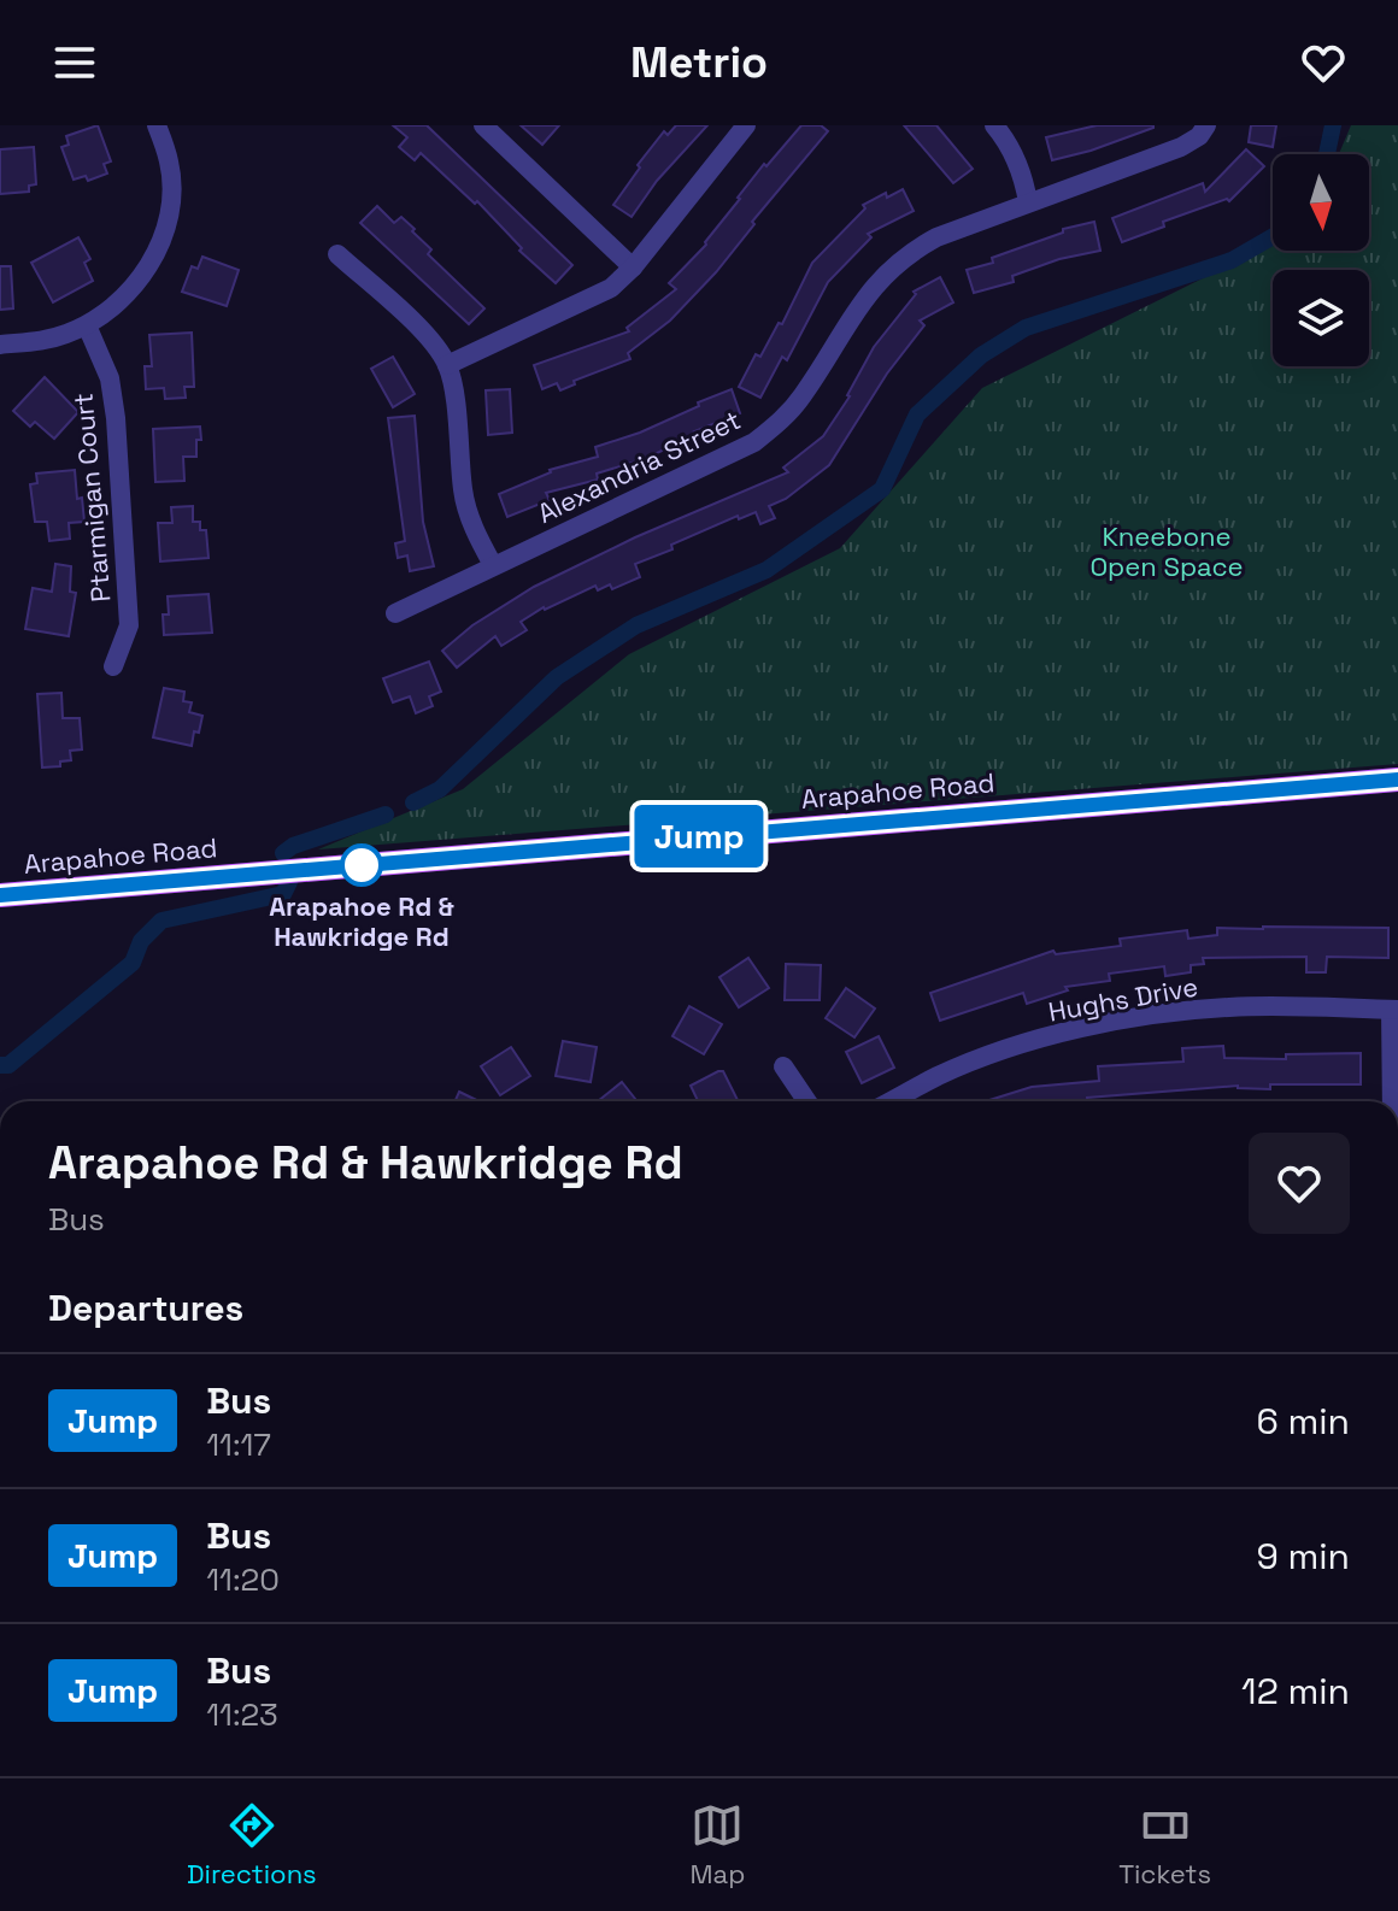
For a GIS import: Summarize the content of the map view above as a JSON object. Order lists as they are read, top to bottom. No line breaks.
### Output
{"streets":{"main road":["Arapahoe Road"],"street":["Alexandria Street","Ptarmigan Court","Hughs Drive"]},"parks":["Kneebone Open Space"],"places":["Arapahoe Rd & Hawkridge Rd"],"lines":["bus line Jump"],"north":"bottom","page":{"header":"Metrio","on_map":"Jump","heading":[["Arapahoe Rd & Hawkridge Rd","Bus"],"Departures"],"list":[{"mark":"Jump","name":"Bus","note":"11:17","value":"6 min"},{"mark":"Jump","name":"Bus","note":"11:20","value":"9 min"},{"mark":"Jump","name":"Bus","note":"11:23","value":"12 min"}],"tabs":["Directions","Map","Tickets"]}}
